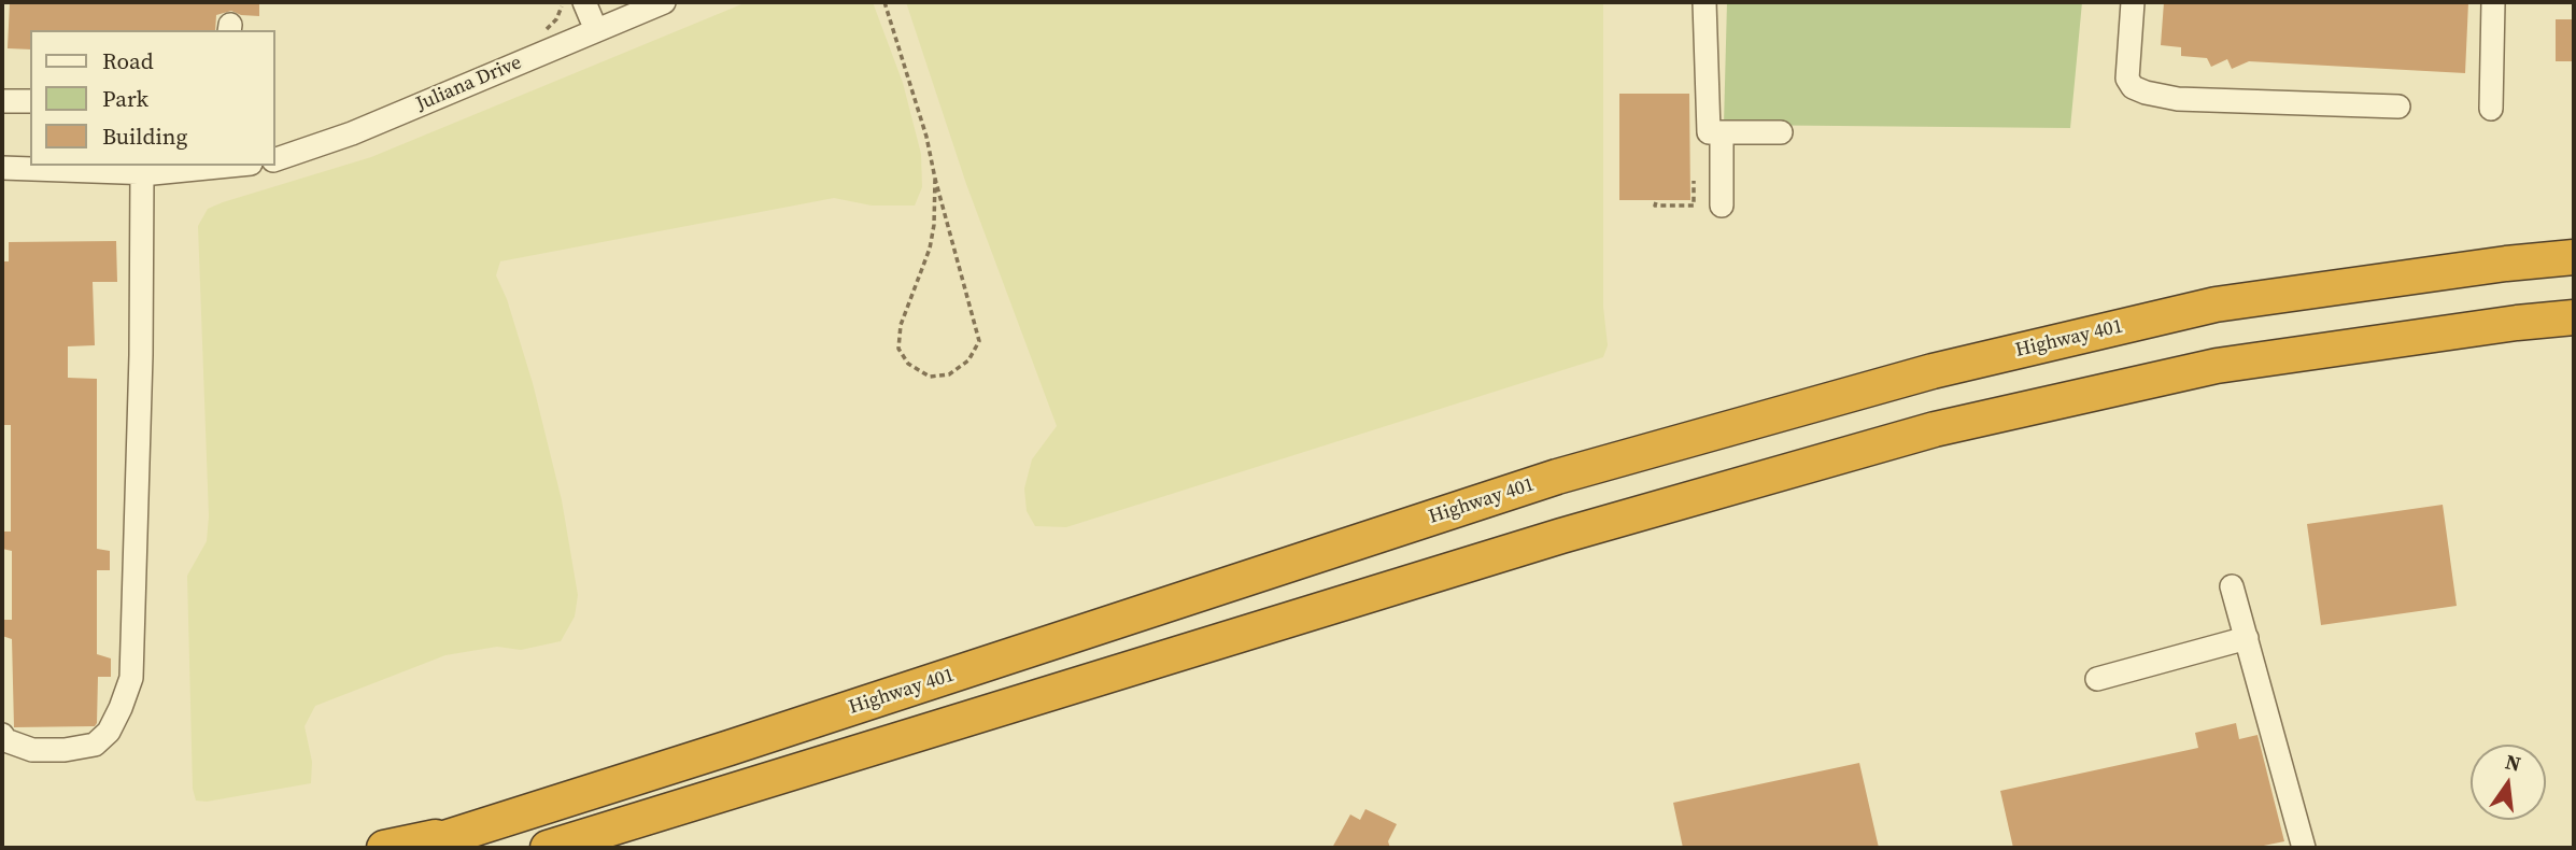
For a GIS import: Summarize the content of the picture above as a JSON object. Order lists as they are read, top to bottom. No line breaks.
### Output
{"streets":{"highway":["Highway 401"],"street":["Juliana Drive"]},"legend":["Road","Park","Building"],"north":"top"}
